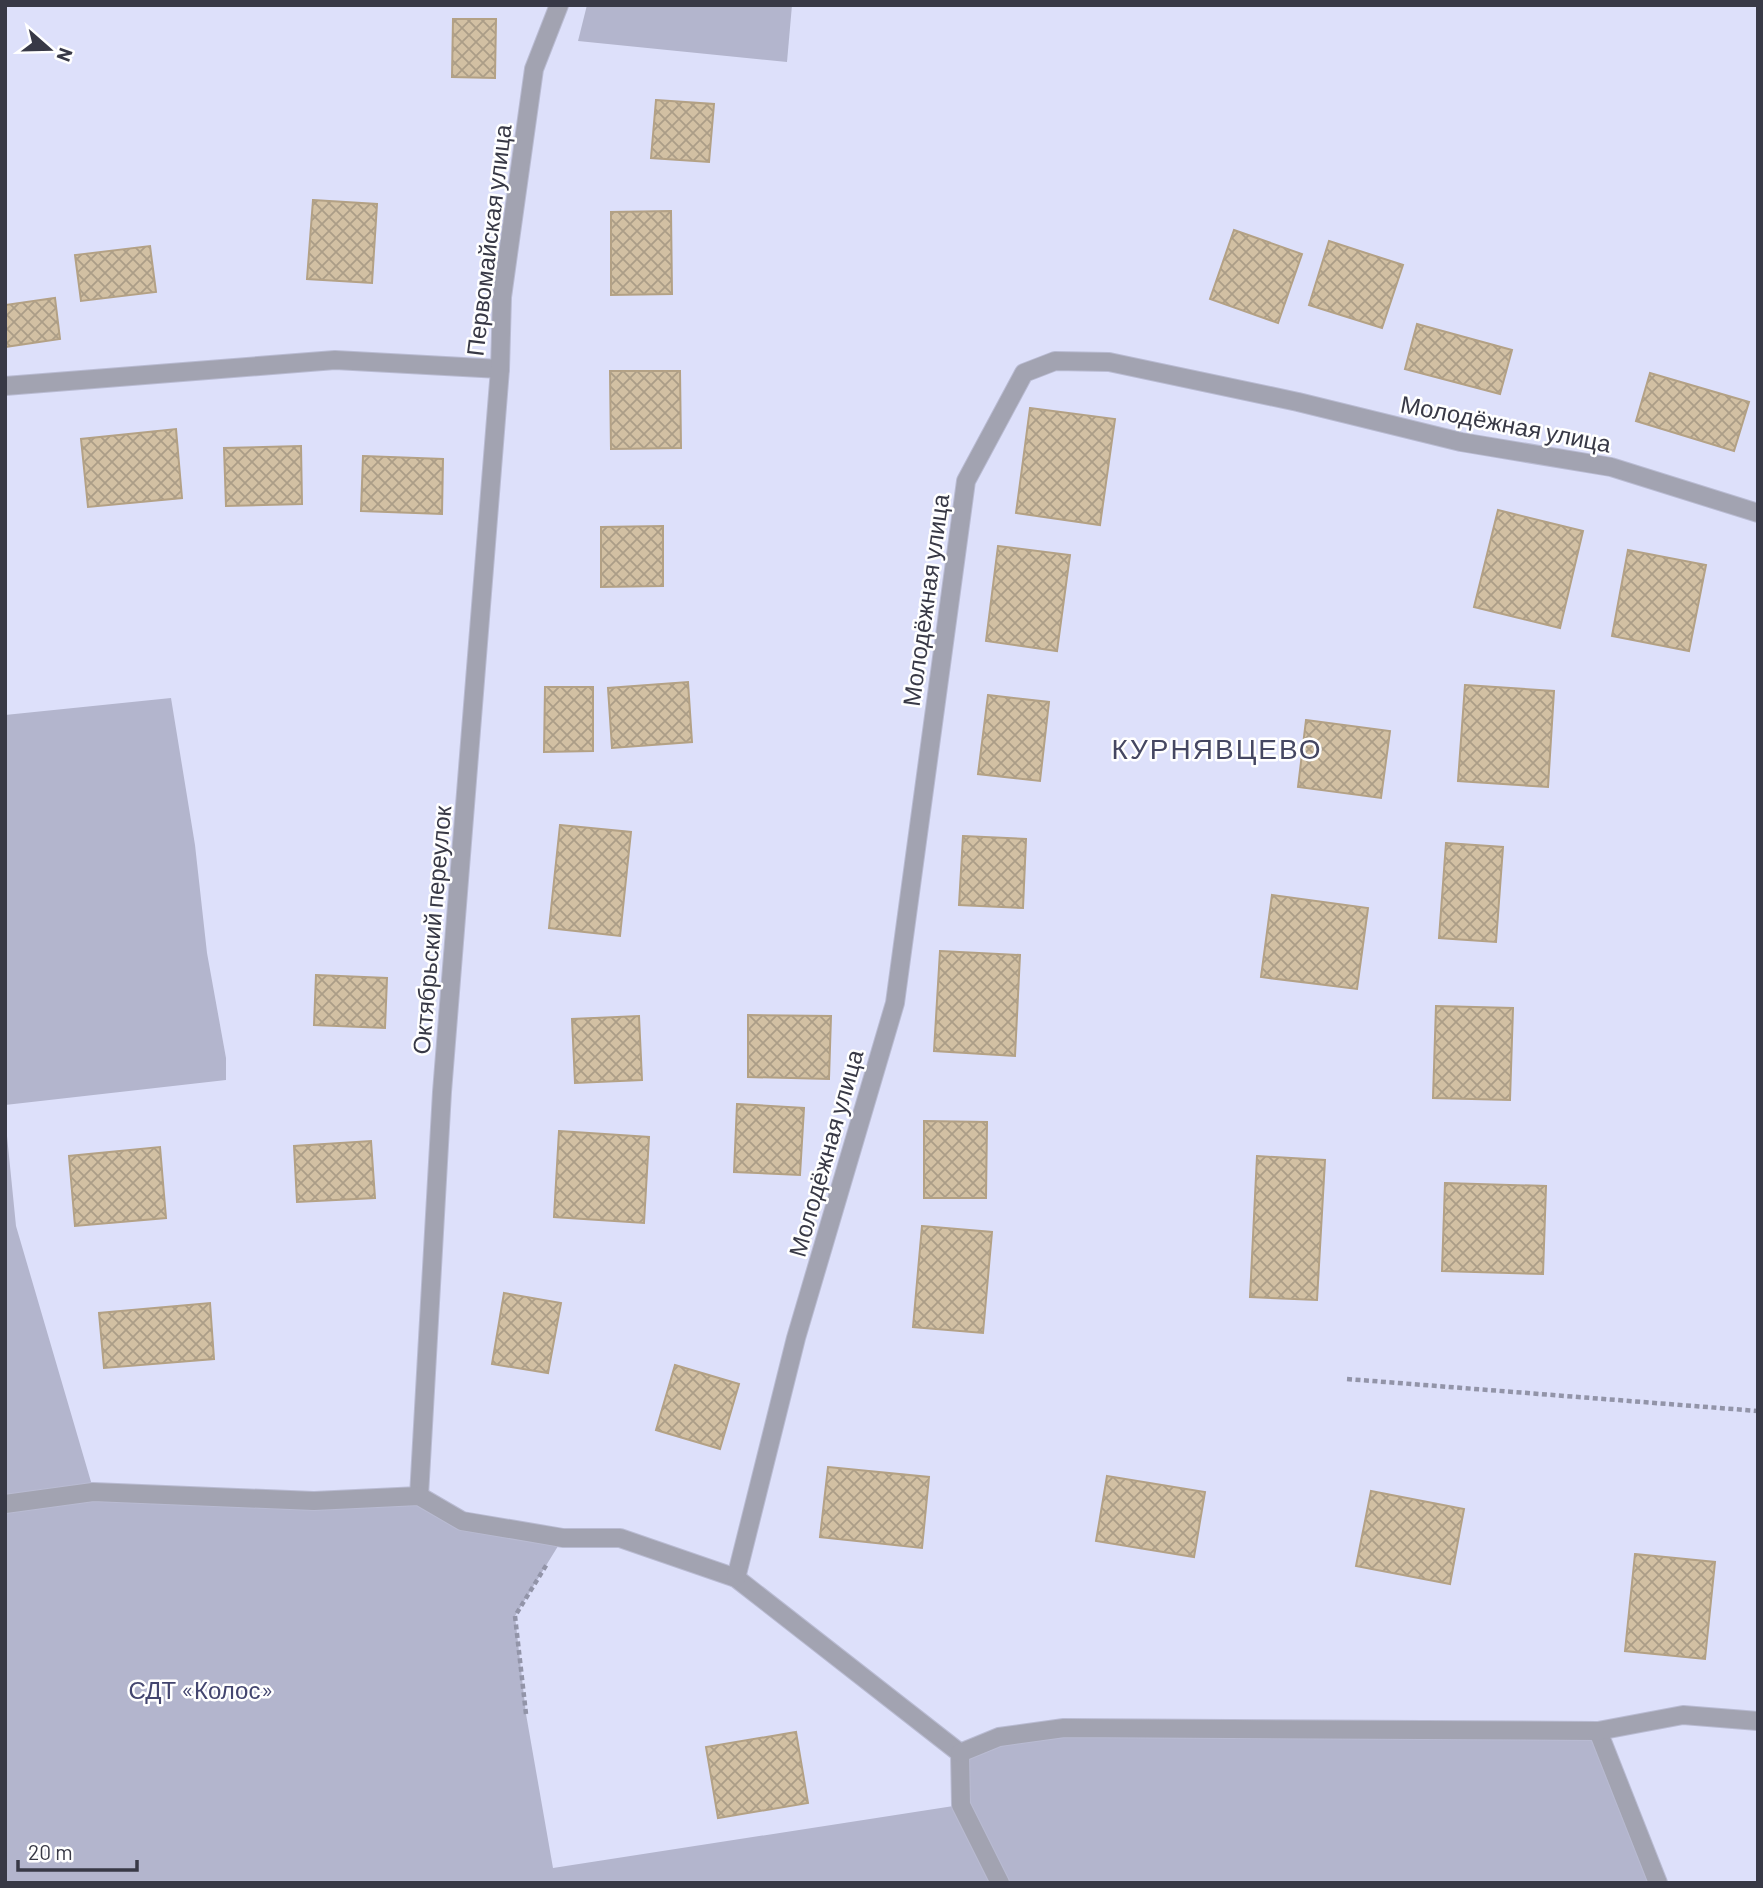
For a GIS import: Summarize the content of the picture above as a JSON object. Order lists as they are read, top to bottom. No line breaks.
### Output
{"streets":{"street":["Первомайская улица","Молодёжная улица","Октябрьский переулок"]},"crossings":[["Первомайская улица","Октябрьский переулок"]],"districts":["КУРНЯВЦЕВО"],"parks":["СДТ «Колос»"],"scale_bar":"20 m","north":"right"}
